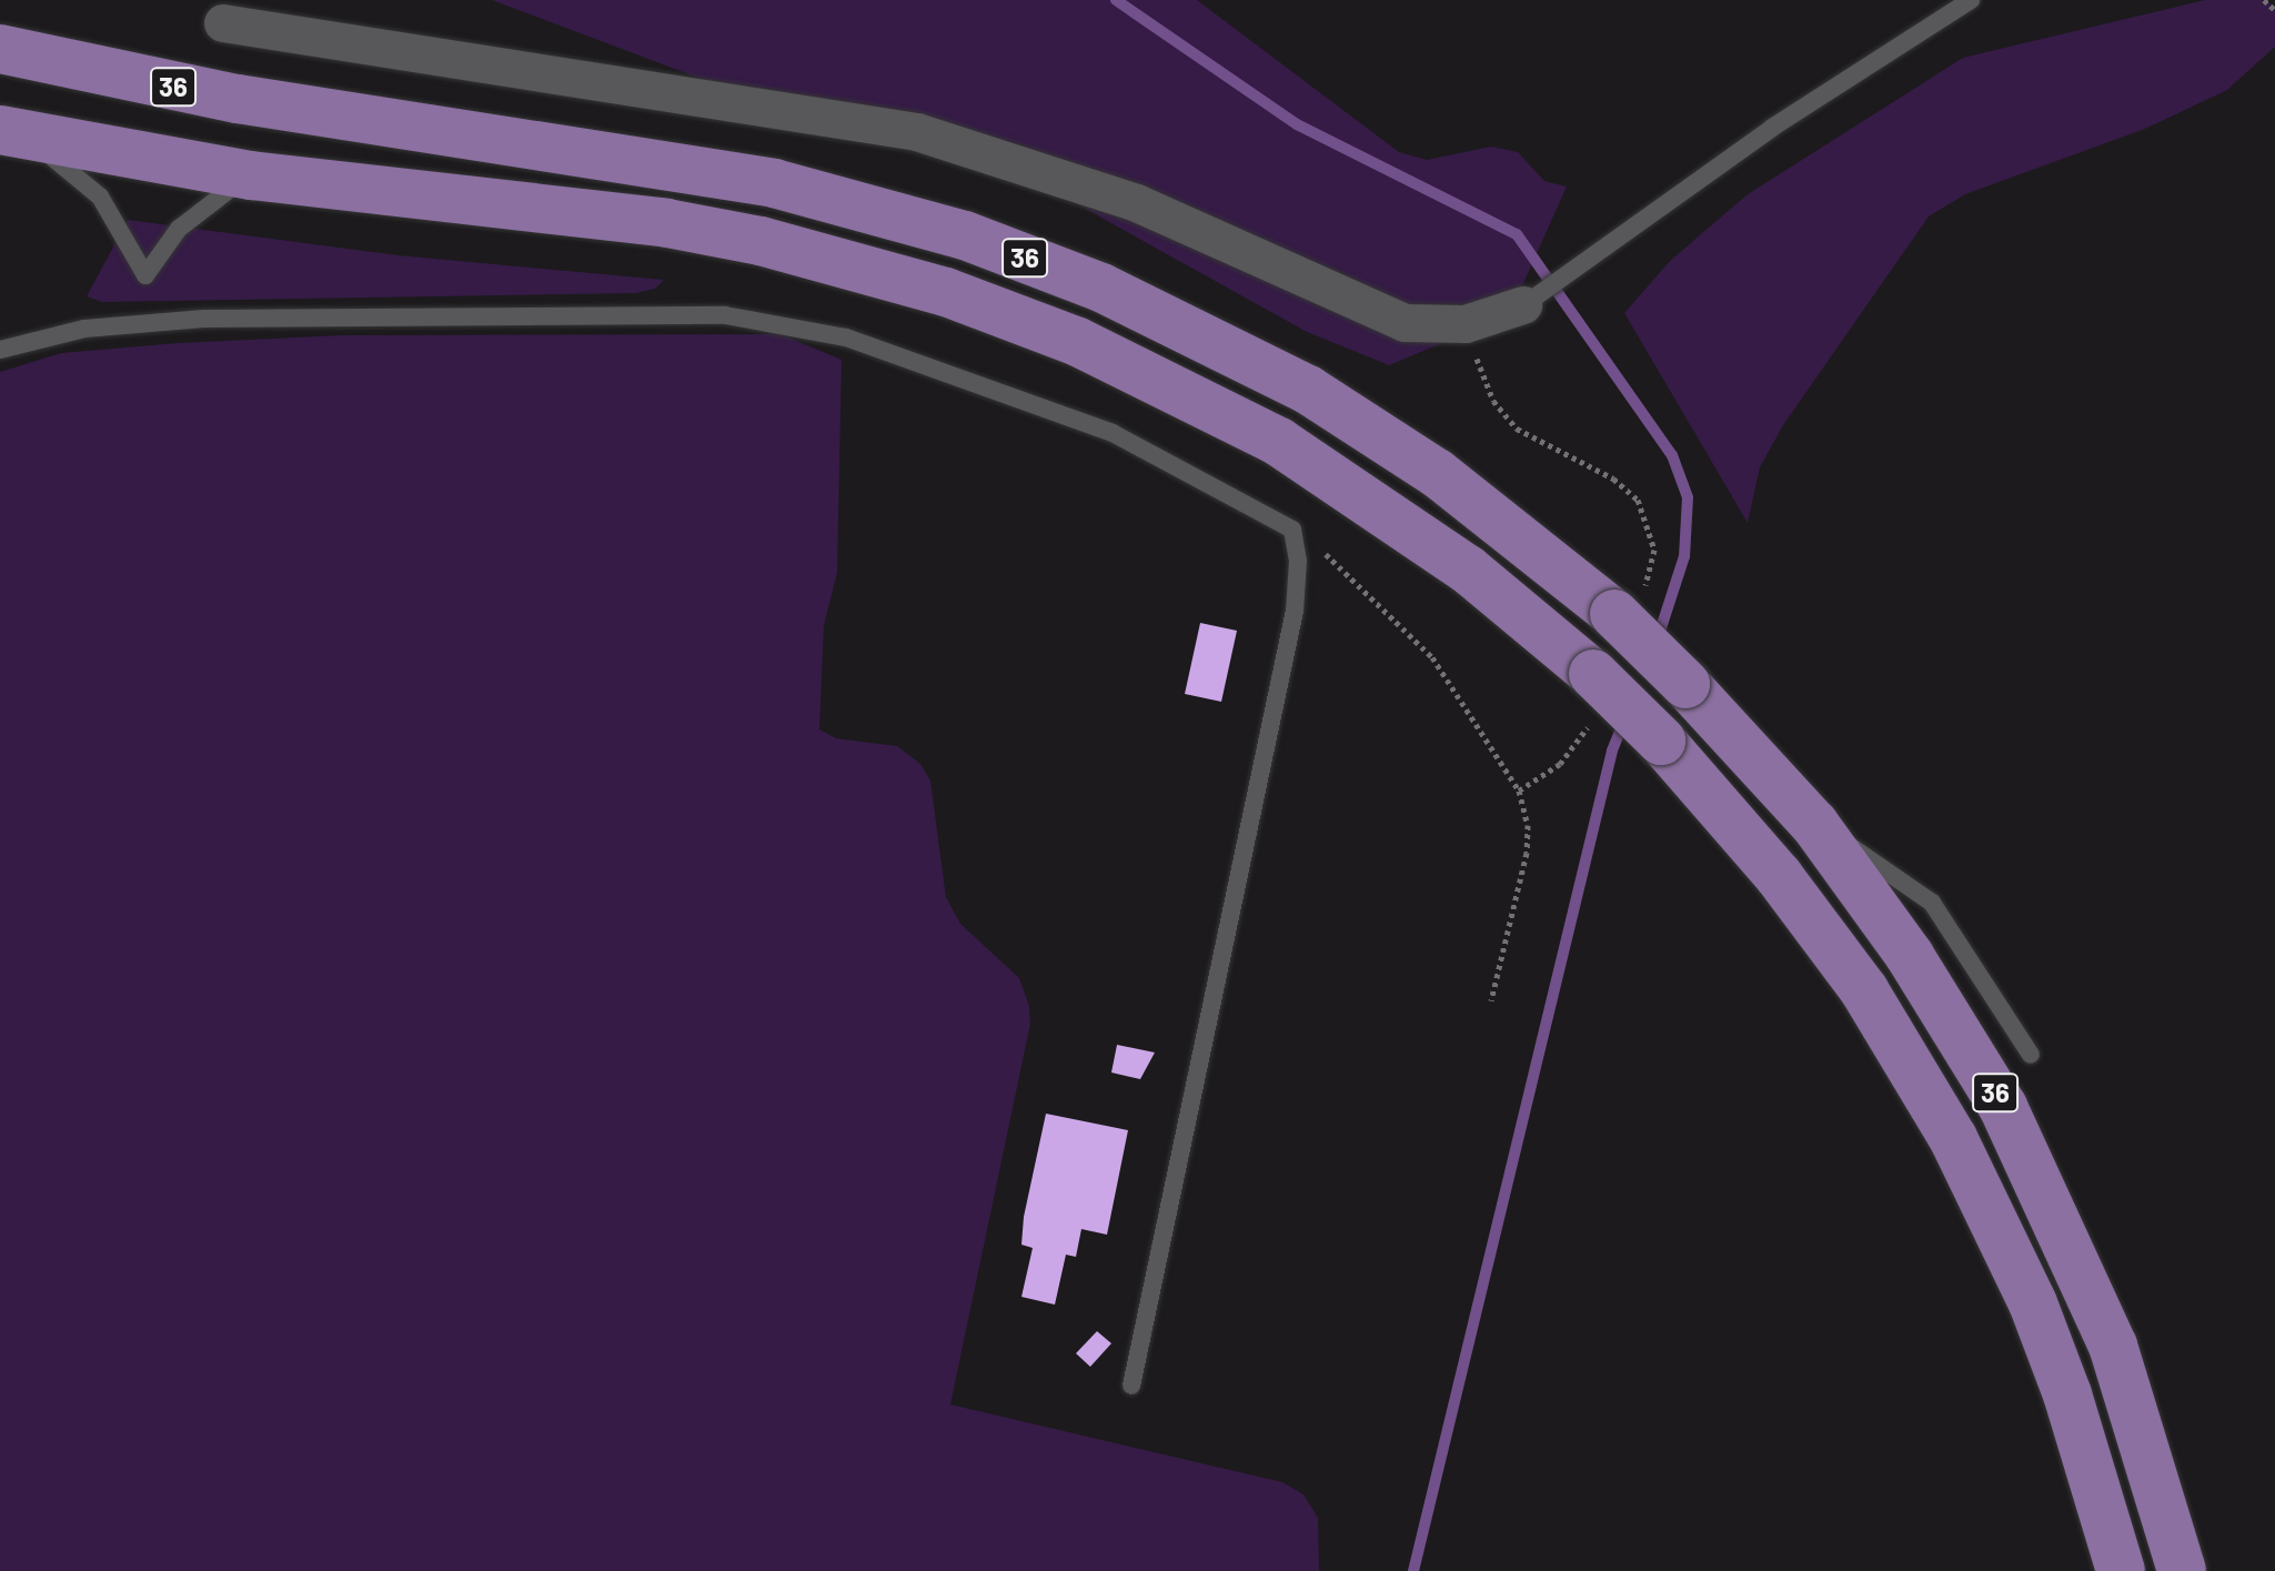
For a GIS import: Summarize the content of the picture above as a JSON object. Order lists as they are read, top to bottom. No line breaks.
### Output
{"streets":{"main road":["36"]}}
